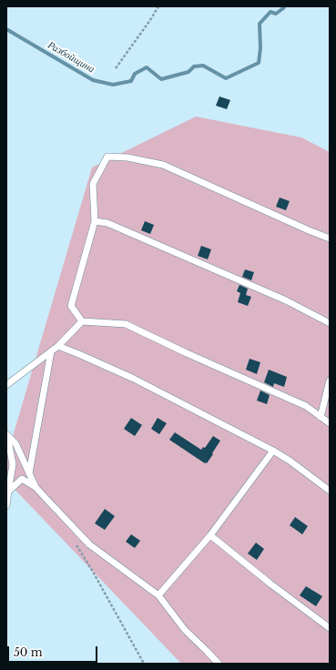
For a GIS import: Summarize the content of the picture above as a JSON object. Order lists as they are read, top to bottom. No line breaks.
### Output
{"water":["Разбойщина"],"scale_bar":"50 m"}
